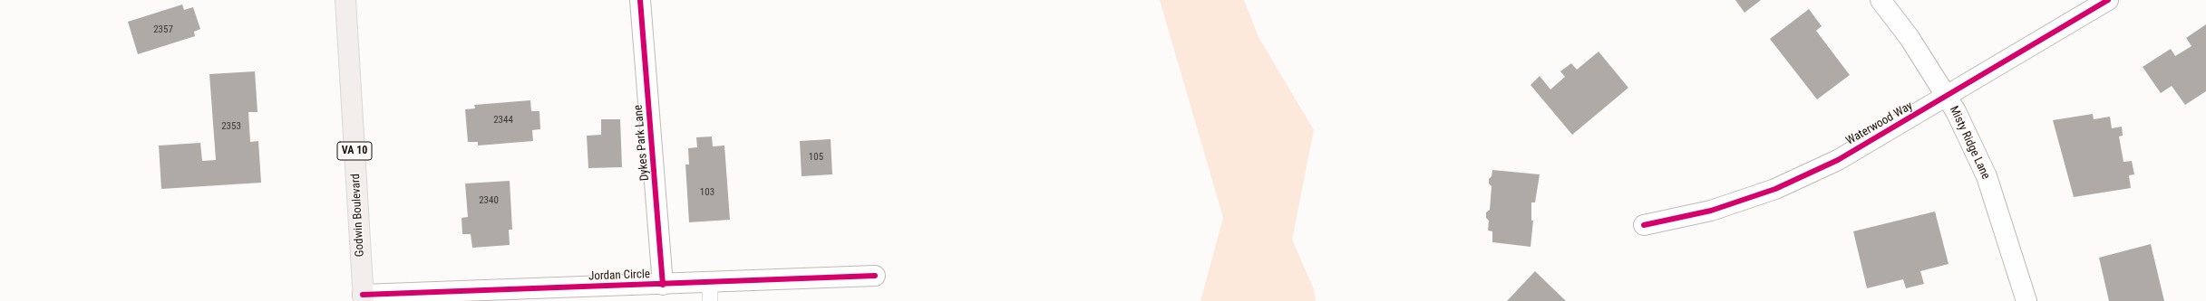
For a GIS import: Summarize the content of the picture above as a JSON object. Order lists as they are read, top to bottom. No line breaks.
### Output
{"streets":{"main road":["VA 10","Godwin Boulevard"],"street":["Waterwood Way","Dykes Park Lane","Misty Ridge Lane","Jordan Circle"]},"crossings":[["Waterwood Way","Misty Ridge Lane"],["Dykes Park Lane","Jordan Circle"],["Godwin Boulevard","Jordan Circle"]],"house_numbers":["2357","2344","2353","105","103","2340"]}
